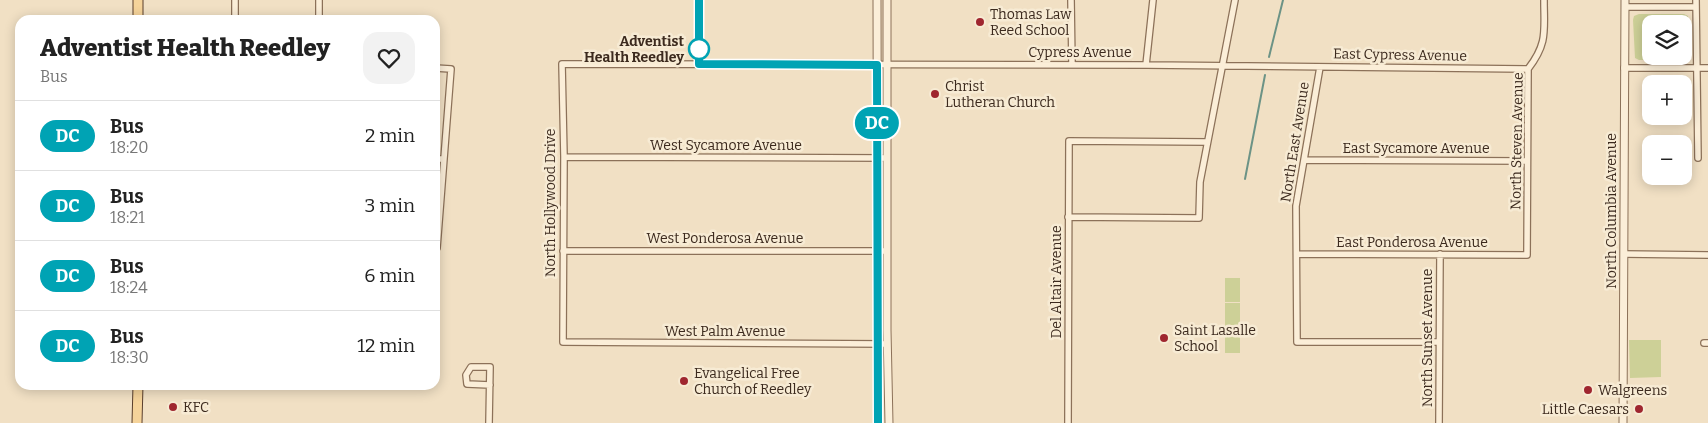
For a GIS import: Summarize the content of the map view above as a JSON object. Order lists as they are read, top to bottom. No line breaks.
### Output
{"streets":{"street":["Cypress Avenue","East Cypress Avenue","North Steven Avenue","North East Avenue","West Sycamore Avenue","East Sycamore Avenue","North Hollywood Drive","North Columbia Avenue","West Ponderosa Avenue","East Ponderosa Avenue","Del Altair Avenue","West Palm Avenue","North Sunset Avenue"]},"crossings":[["Cypress Avenue","East Cypress Avenue"],["Cypress Avenue","North Hollywood Drive"],["East Cypress Avenue","North Steven Avenue"],["East Cypress Avenue","North East Avenue"],["North Steven Avenue","East Sycamore Avenue"],["North Steven Avenue","East Ponderosa Avenue"],["North East Avenue","East Sycamore Avenue"],["North East Avenue","East Ponderosa Avenue"],["North East Avenue","North Sunset Avenue"],["West Sycamore Avenue","North Hollywood Drive"],["North Hollywood Drive","West Ponderosa Avenue"],["North Hollywood Drive","West Palm Avenue"],["East Ponderosa Avenue","North Sunset Avenue"]],"places":["Thomas Law Reed School","Adventist Health Reedley","Christ Lutheran Church","Saint Lasalle School","Evangelical Free Church of Reedley","Walgreens","KFC","Little Caesars"],"lines":["bus line DC"],"page":{"on_map":"DC","map_buttons":["+","−"],"heading":["Adventist Health Reedley","Bus"],"list":[{"mark":"DC","name":"Bus","note":"18:20","value":"2 min"},{"mark":"DC","name":"Bus","note":"18:21","value":"3 min"},{"mark":"DC","name":"Bus","note":"18:24","value":"6 min"},{"mark":"DC","name":"Bus","note":"18:30","value":"12 min"}]}}
